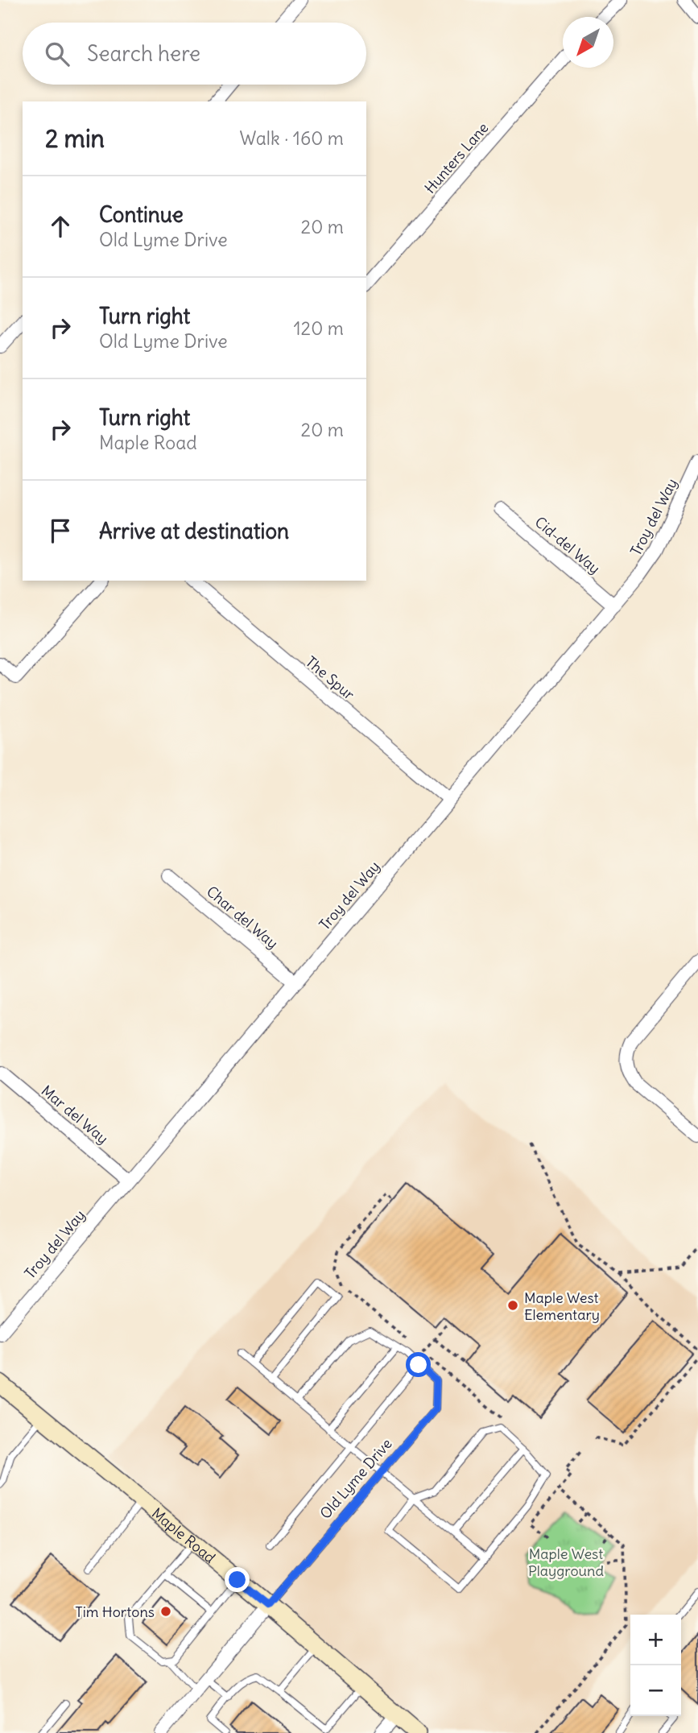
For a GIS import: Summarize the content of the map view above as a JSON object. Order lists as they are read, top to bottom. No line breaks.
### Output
{"streets":{"main road":["Maple Road"],"street":["Hunters Lane","Troy del Way","Cid-del Way","The Spur","Char del Way","Mar del Way","Old Lyme Drive"]},"crossings":[["Troy del Way","Cid-del Way"],["Troy del Way","The Spur"],["Troy del Way","Char del Way"],["Troy del Way","Mar del Way"],["Old Lyme Drive","Maple Road"]],"parks":["Maple West Playground"],"places":["Maple West Elementary","Tim Hortons"],"north":"bottom left","page":{"search":"Search here","heading":["2 min","Walk · 160 m"],"list":[["Continue","Old Lyme Drive","20 m"],["Turn right","Old Lyme Drive","120 m"],["Turn right","Maple Road","20 m"],"Arrive at destination"],"map_buttons":["+","−"]}}
